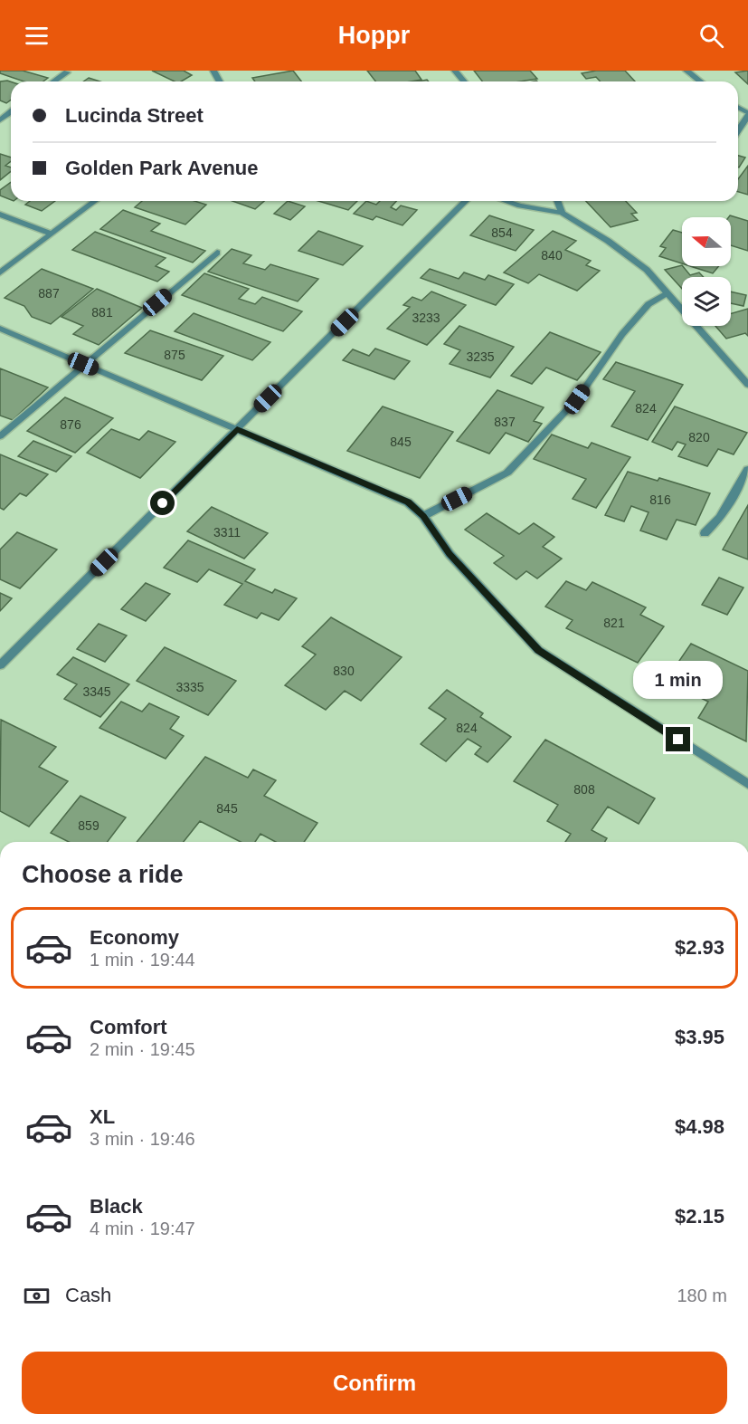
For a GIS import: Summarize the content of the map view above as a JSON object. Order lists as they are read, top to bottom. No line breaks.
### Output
{"house_numbers":["854","840","887","881","3233","875","3235","824","837","876","820","845","816","3311","821","830","3335","3345","824","808","845","859"],"north":"left","page":{"header":"Hoppr","banner":["Lucinda Street","Golden Park Avenue"],"bubble":"1 min","heading":"Choose a ride","list":[{"name":"Economy","note":"1 min · 19:44","value":"$2.93"},{"name":"Comfort","note":"2 min · 19:45","value":"$3.95"},{"name":"XL","note":"3 min · 19:46","value":"$4.98"},{"name":"Black","note":"4 min · 19:47","value":"$2.15"}],"pay":["Cash","180 m"],"buttons":"Confirm"}}
